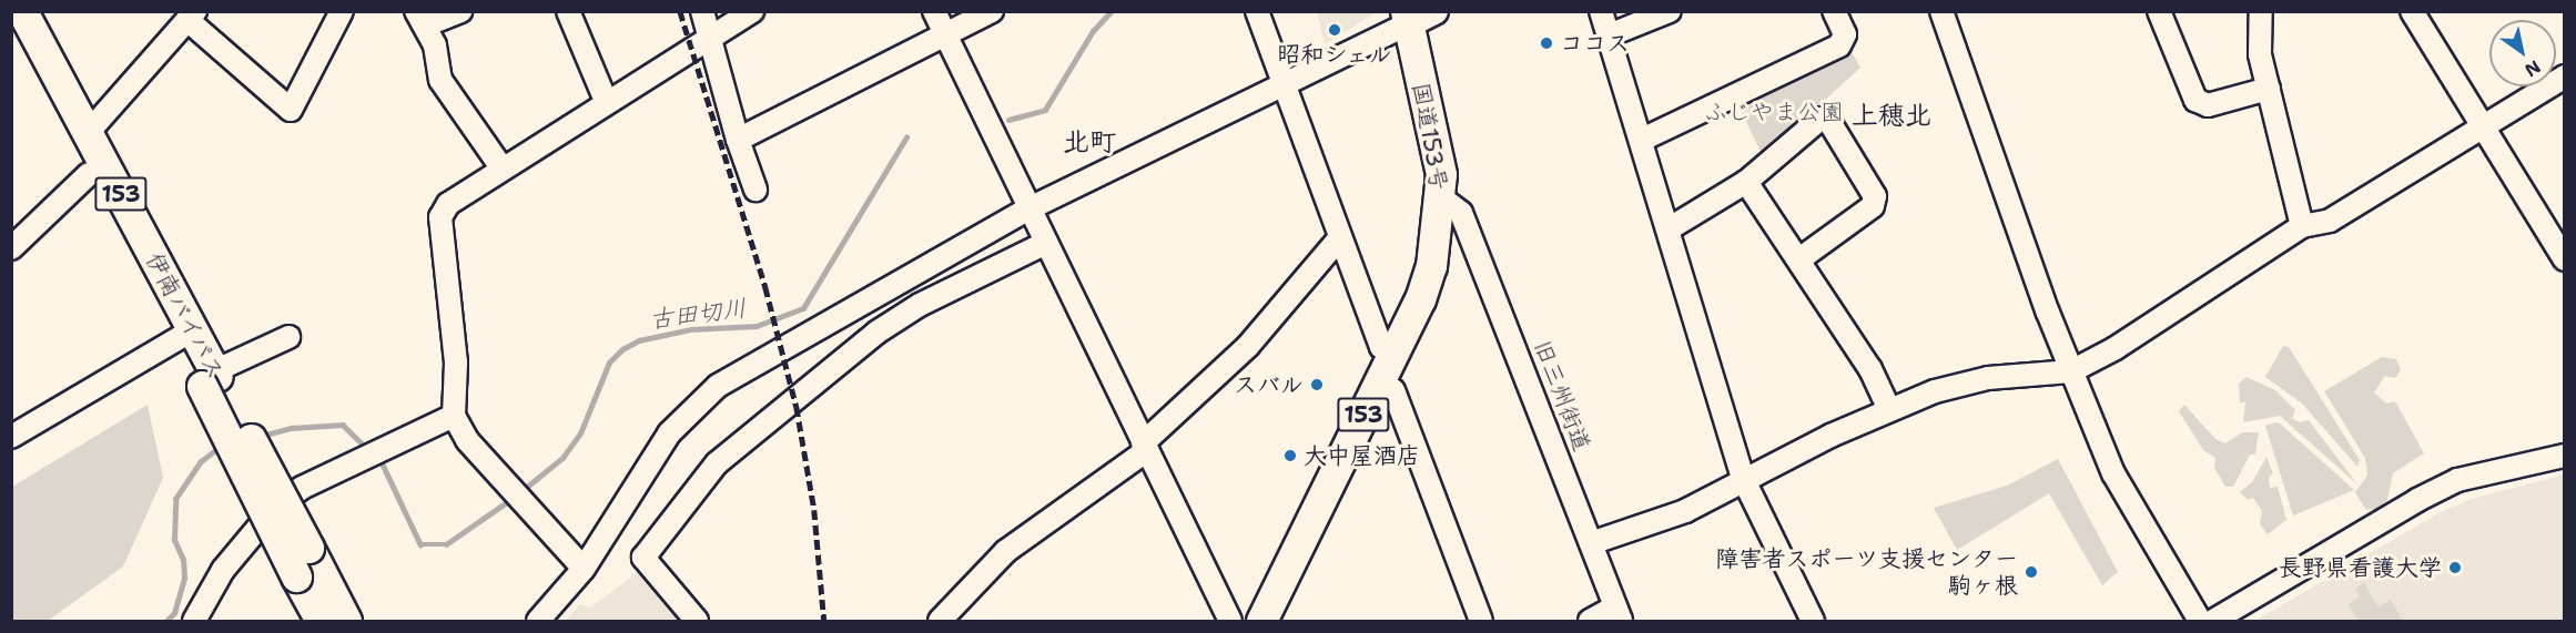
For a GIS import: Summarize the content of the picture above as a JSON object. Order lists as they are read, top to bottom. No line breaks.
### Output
{"streets":{"highway":["国道153号","153","伊南バイパス"],"street":["旧三州街道"]},"crossings":[["国道153号","旧三州街道"]],"districts":["上穂北","北町"],"water":["古田切川"],"parks":["ふじやま公園"],"places":["昭和シェル","ココス","スバル","大中屋酒店","長野県看護大学","障害者スポーツ支援センター 駒ヶ根"],"north":"bottom right"}
